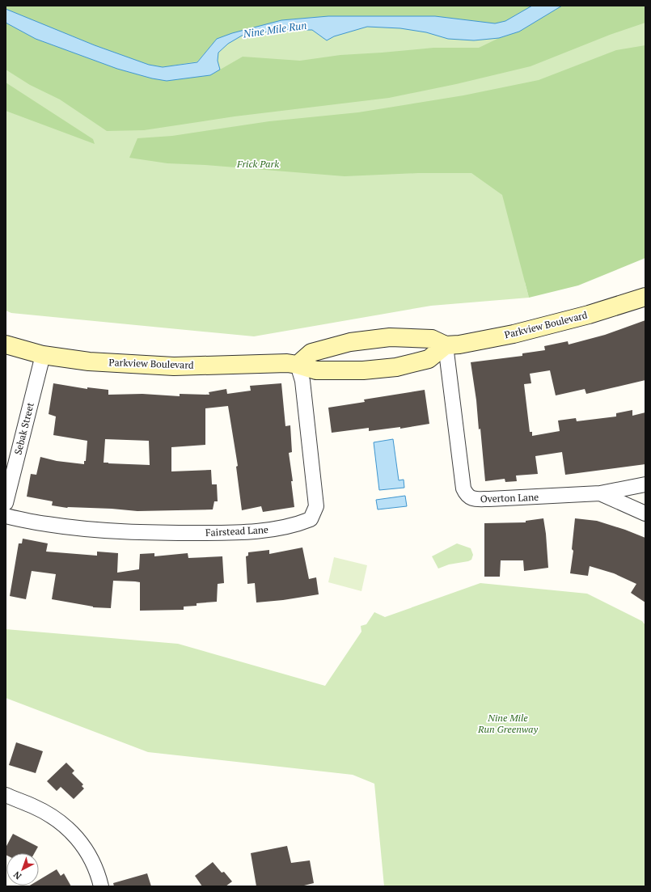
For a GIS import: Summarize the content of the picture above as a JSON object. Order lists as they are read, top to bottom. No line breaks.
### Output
{"streets":{"street":["Parkview Boulevard","Sebak Street","Overton Lane","Fairstead Lane"]},"crossings":[["Parkview Boulevard","Sebak Street"],["Parkview Boulevard","Overton Lane"],["Parkview Boulevard","Fairstead Lane"]],"water":["Nine Mile Run"],"parks":["Frick Park","Nine Mile Run Greenway"],"north":"bottom left"}
